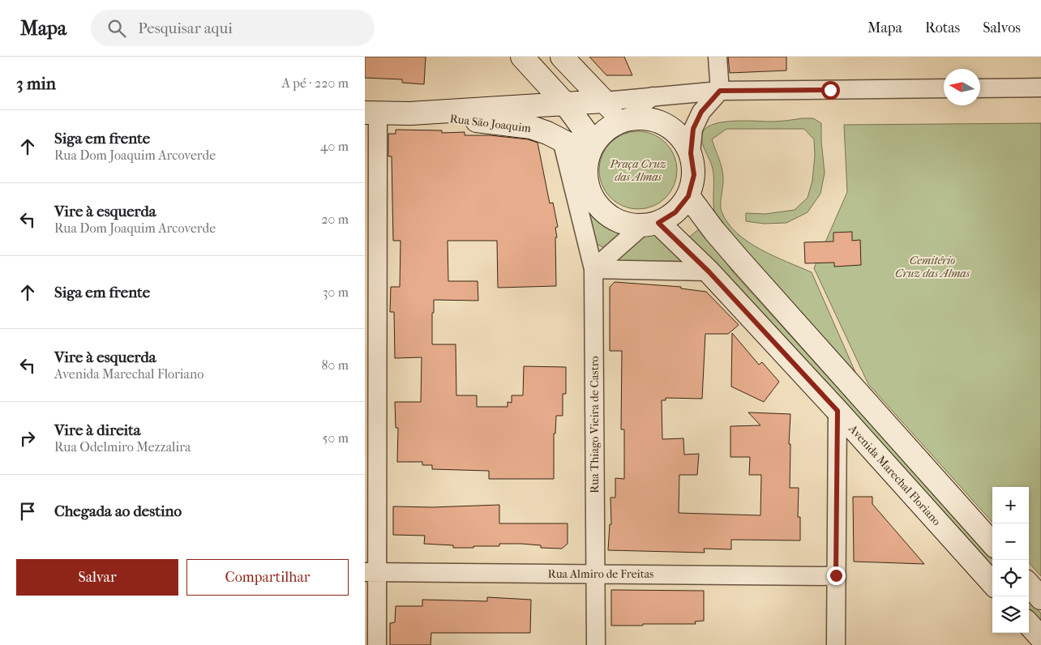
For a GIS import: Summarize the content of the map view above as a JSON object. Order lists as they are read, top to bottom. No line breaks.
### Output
{"streets":{"main road":["Rua São Joaquim","Avenida Marechal Floriano"],"street":["Rua Thiago Vieira de Castro","Rua Almiro de Freitas"]},"crossings":[["Rua São Joaquim","Rua Thiago Vieira de Castro"],["Rua São Joaquim","Avenida Marechal Floriano"],["Rua Thiago Vieira de Castro","Avenida Marechal Floriano"],["Rua Thiago Vieira de Castro","Rua Almiro de Freitas"]],"parks":["Praça Cruz das Almas","Cemitério Cruz das Almas"],"north":"left","page":{"header":"Mapa","search":"Pesquisar aqui","nav":["Mapa","Rotas","Salvos"],"heading":["3 min","A pé · 220 m"],"list":[["Siga em frente","Rua Dom Joaquim Arcoverde","40 m"],["Vire à esquerda","Rua Dom Joaquim Arcoverde","20 m"],["Siga em frente","30 m"],["Vire à esquerda","Avenida Marechal Floriano","80 m"],["Vire à direita","Rua Odelmiro Mezzalira","50 m"],"Chegada ao destino"],"map_buttons":["+","−"],"buttons":["Salvar","Compartilhar"]}}
